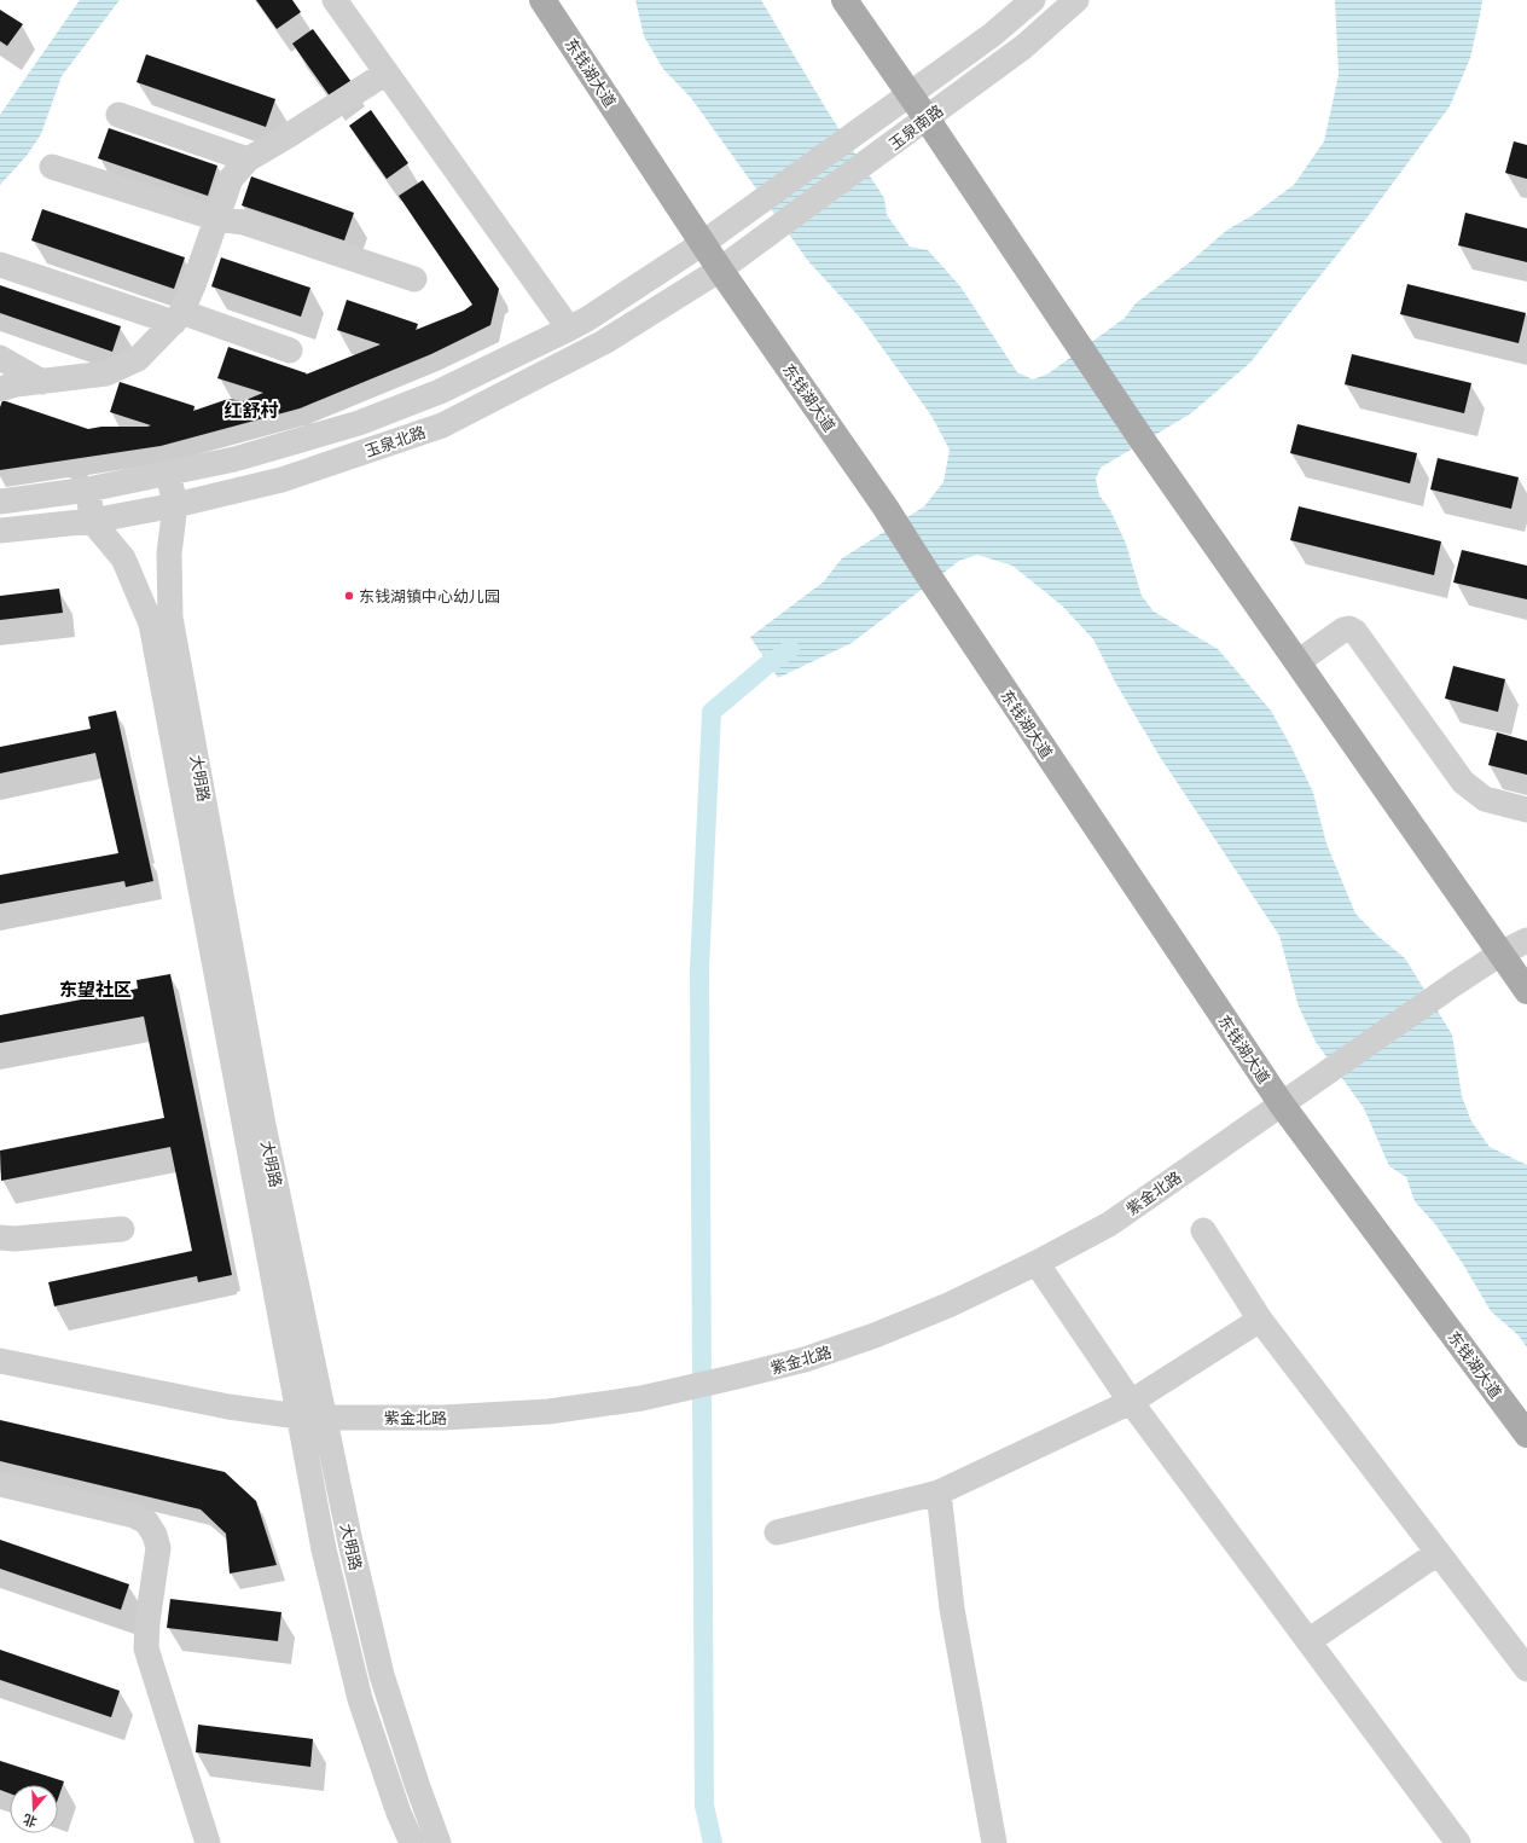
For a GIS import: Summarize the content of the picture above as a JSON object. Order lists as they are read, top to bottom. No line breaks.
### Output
{"streets":{"main road":["东钱湖大道"],"street":["玉泉南路","玉泉北路","大明路","紫金北路"]},"crossings":[["东钱湖大道","玉泉北路"],["东钱湖大道","紫金北路"],["玉泉南路","玉泉北路"],["玉泉北路","大明路"],["大明路","紫金北路"]],"districts":["红舒村","东望社区"],"places":["东钱湖镇中心幼儿园"],"north":"bottom"}
